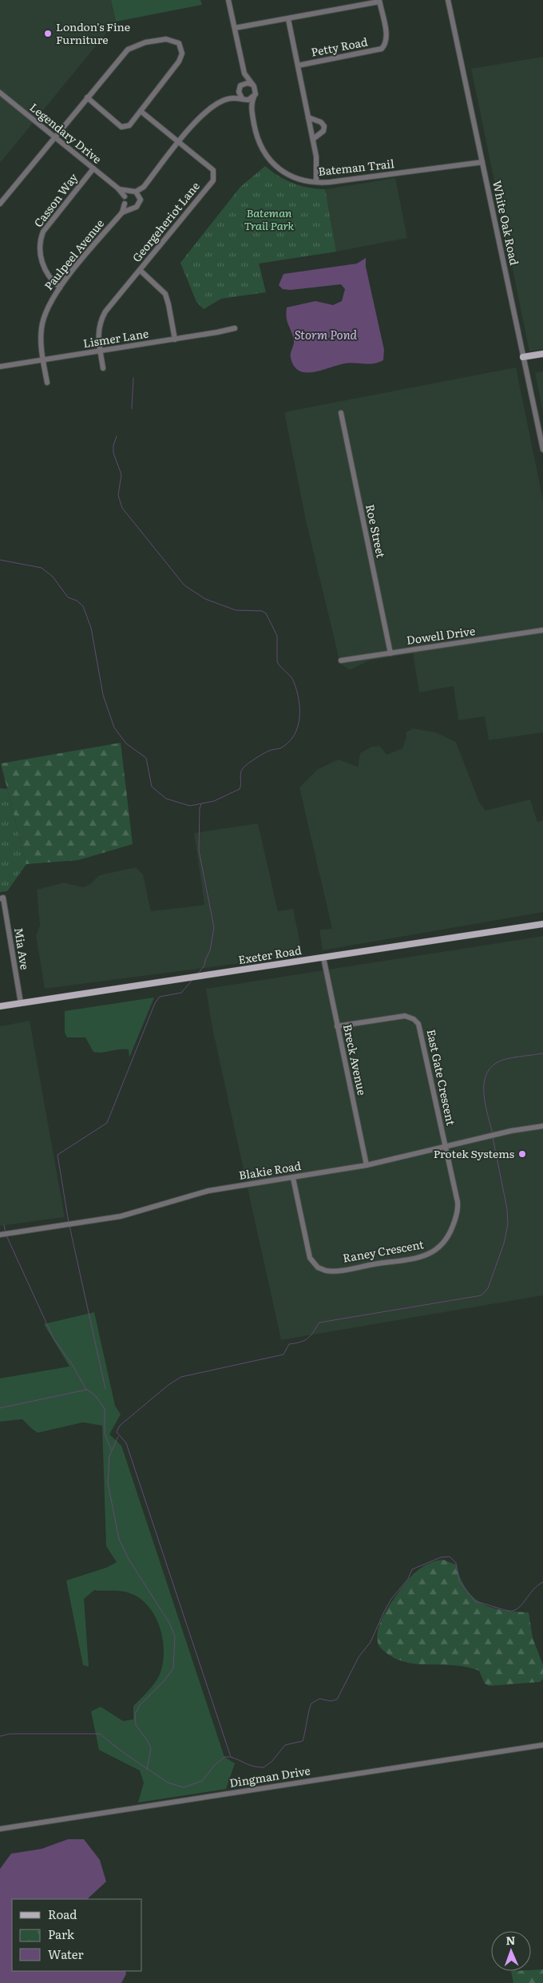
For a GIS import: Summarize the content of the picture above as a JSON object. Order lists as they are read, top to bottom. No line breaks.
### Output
{"streets":{"main road":["Exeter Road"],"street":["Petty Road","Legendary Drive","Bateman Trail","Casson Way","Georgeheriot Lane","White Oak Road","Paulpeel Avenue","Lismer Lane","Roe Street","Dowell Drive","Mia Ave","Breck Avenue","East Gate Crescent","Blakie Road","Raney Crescent","Dingman Drive"]},"crossings":[["Legendary Drive","Casson Way"],["Legendary Drive","Paulpeel Avenue"],["Bateman Trail","White Oak Road"],["Casson Way","Paulpeel Avenue"],["Georgeheriot Lane","Lismer Lane"],["Paulpeel Avenue","Lismer Lane"],["Roe Street","Dowell Drive"],["Mia Ave","Exeter Road"],["Exeter Road","Breck Avenue"],["Breck Avenue","East Gate Crescent"],["Breck Avenue","Blakie Road"],["East Gate Crescent","Blakie Road"],["East Gate Crescent","Raney Crescent"],["Blakie Road","Raney Crescent"]],"water":["Storm Pond"],"parks":["Bateman Trail Park"],"places":["London's Fine Furniture","Protek Systems"],"legend":["Road","Park","Water"],"north":"top"}
